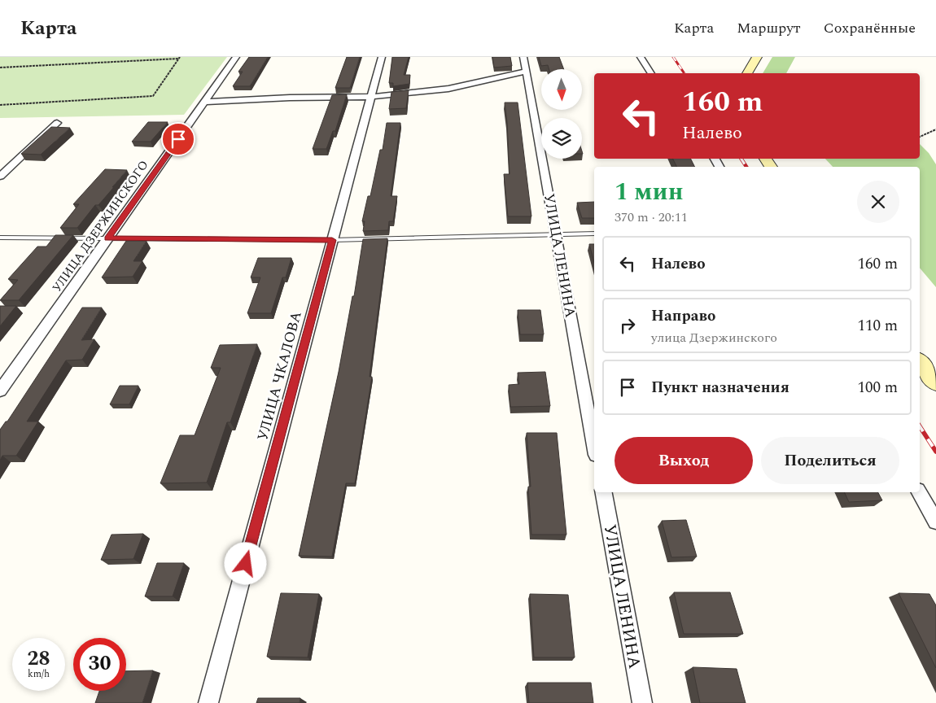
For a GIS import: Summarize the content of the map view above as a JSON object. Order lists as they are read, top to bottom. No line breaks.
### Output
{"streets":{"street":["УЛИЦА ДЗЕРЖИНСКОГО","УЛИЦА ЛЕНИНА","УЛИЦА ЧКАЛОВА"]},"north":"bottom","page":{"header":"Карта","nav":["Карта","Маршрут","Сохранённые"],"turn":["160 m","Налево"],"heading":["1 мин","370 m · 20:11"],"list":[{"name":"Налево","value":"160 m"},{"name":"Направо","note":"улица Дзержинского","value":"110 m"},{"name":"Пункт назначения","value":"100 m"}],"buttons":["Выход","Поделиться"],"speed":"28 km/h","limit":"30"}}
